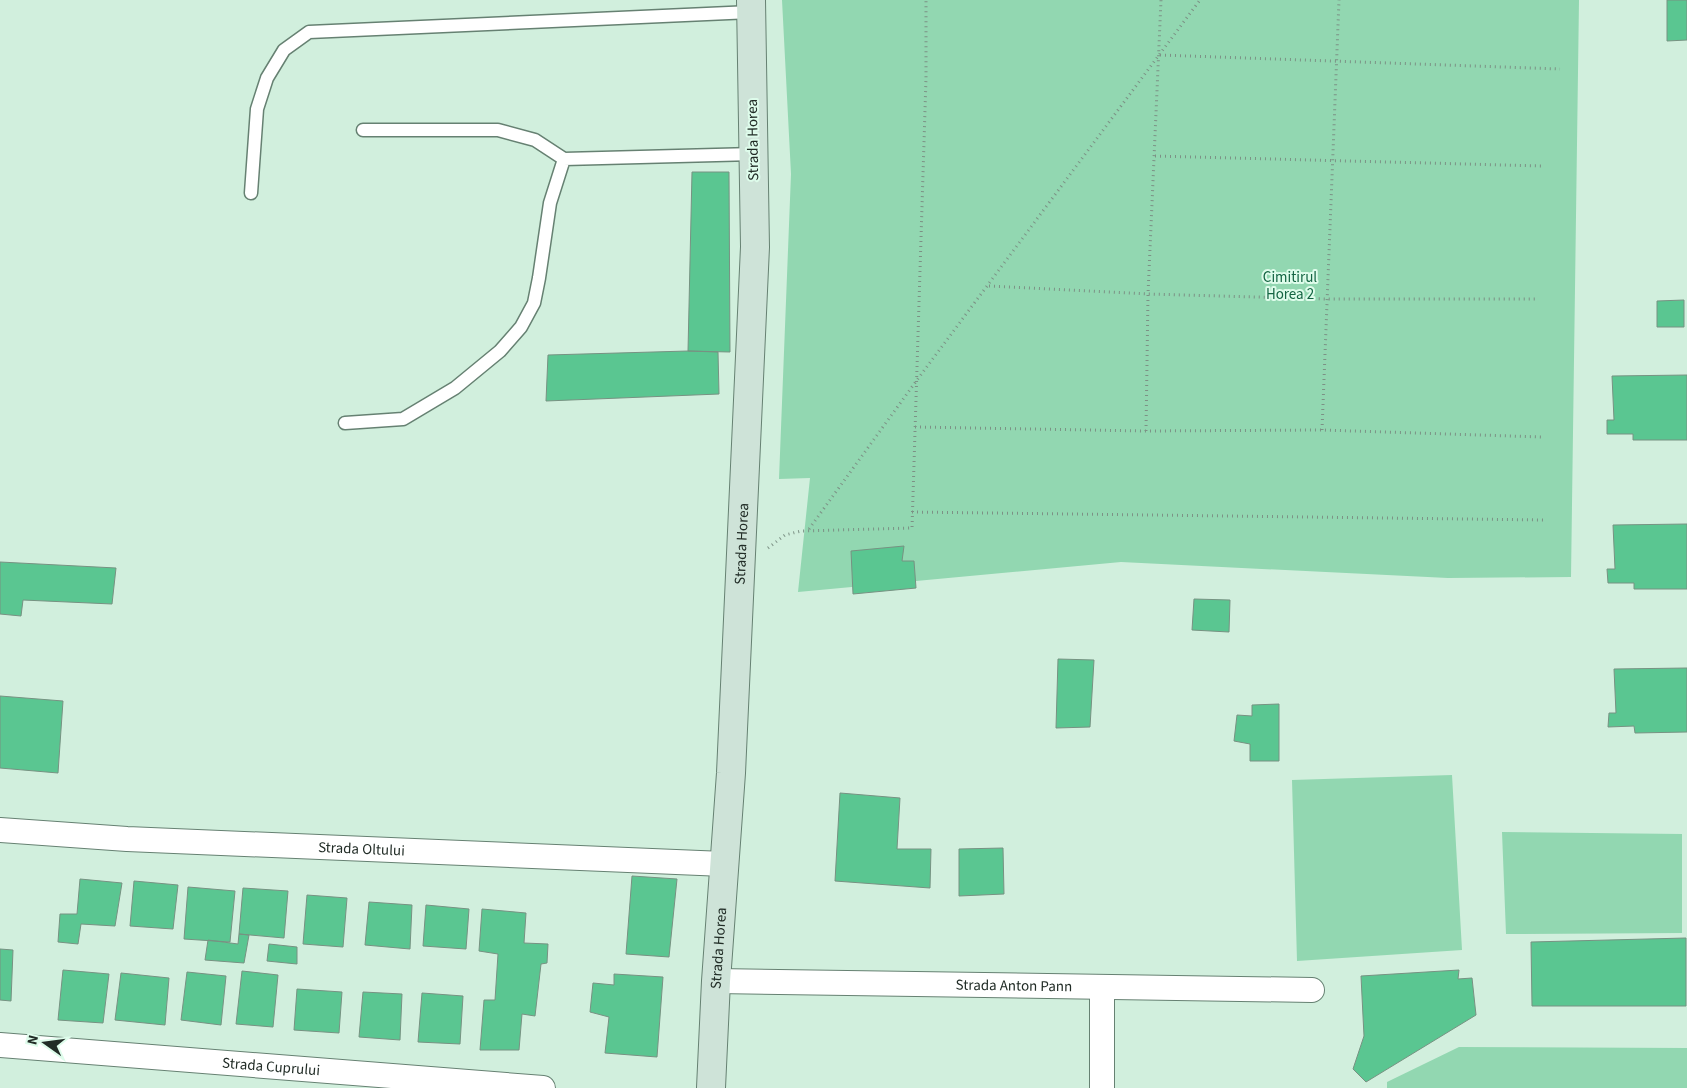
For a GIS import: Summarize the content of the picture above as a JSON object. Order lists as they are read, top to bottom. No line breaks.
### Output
{"streets":{"street":["Strada Horea","Strada Oltului","Strada Anton Pann","Strada Cuprului"]},"crossings":[["Strada Horea","Strada Oltului"],["Strada Horea","Strada Anton Pann"]],"parks":["Cimitirul Horea 2"],"north":"left"}
